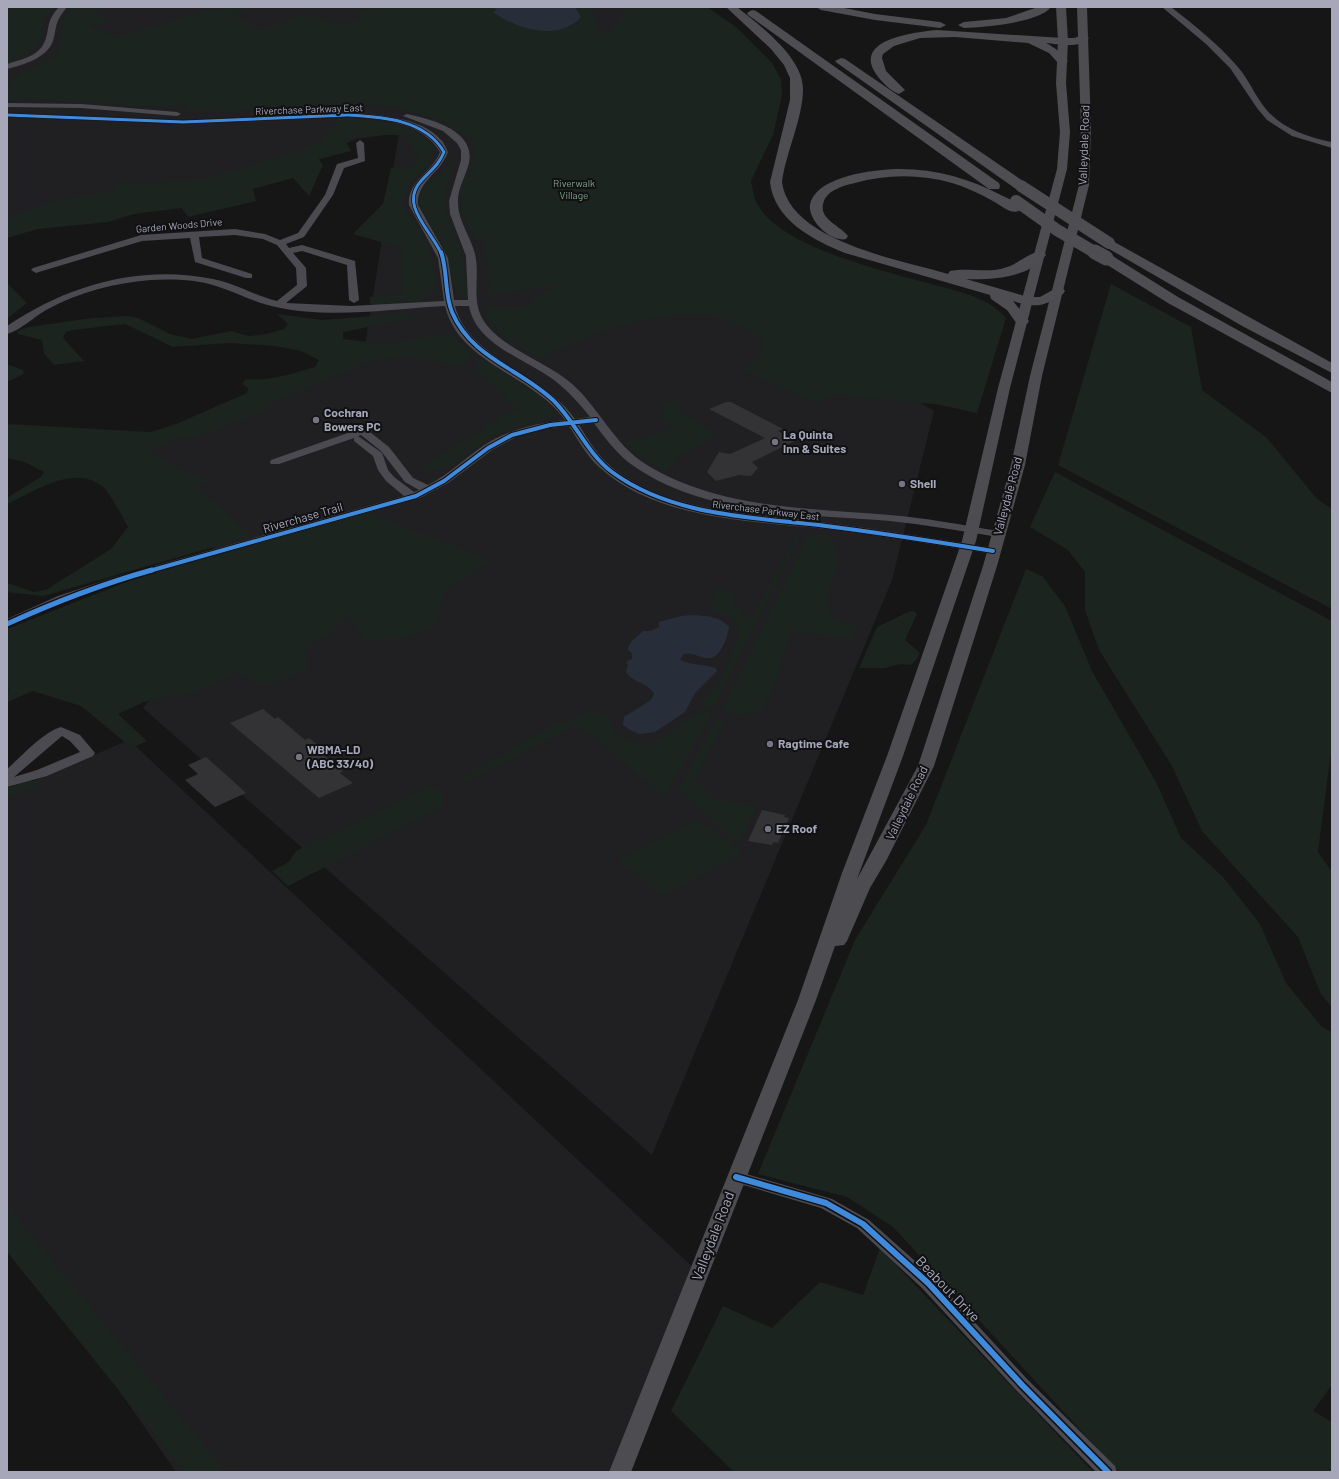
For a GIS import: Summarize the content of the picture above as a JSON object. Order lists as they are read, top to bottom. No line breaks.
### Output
{"streets":{"main road":["Valleydale Road"],"street":["Riverchase Parkway East","Garden Woods Drive","Riverchase Trail","Beabout Drive"]},"crossings":[["Riverchase Parkway East","Valleydale Road"],["Riverchase Parkway East","Riverchase Trail"],["Valleydale Road","Beabout Drive"]],"parks":["Riverwalk Village"],"places":["Cochran Bowers PC","La Quinta Inn & Suites","Shell","Ragtime Cafe","WBMA-LD (ABC 33/40)","EZ Roof"]}
